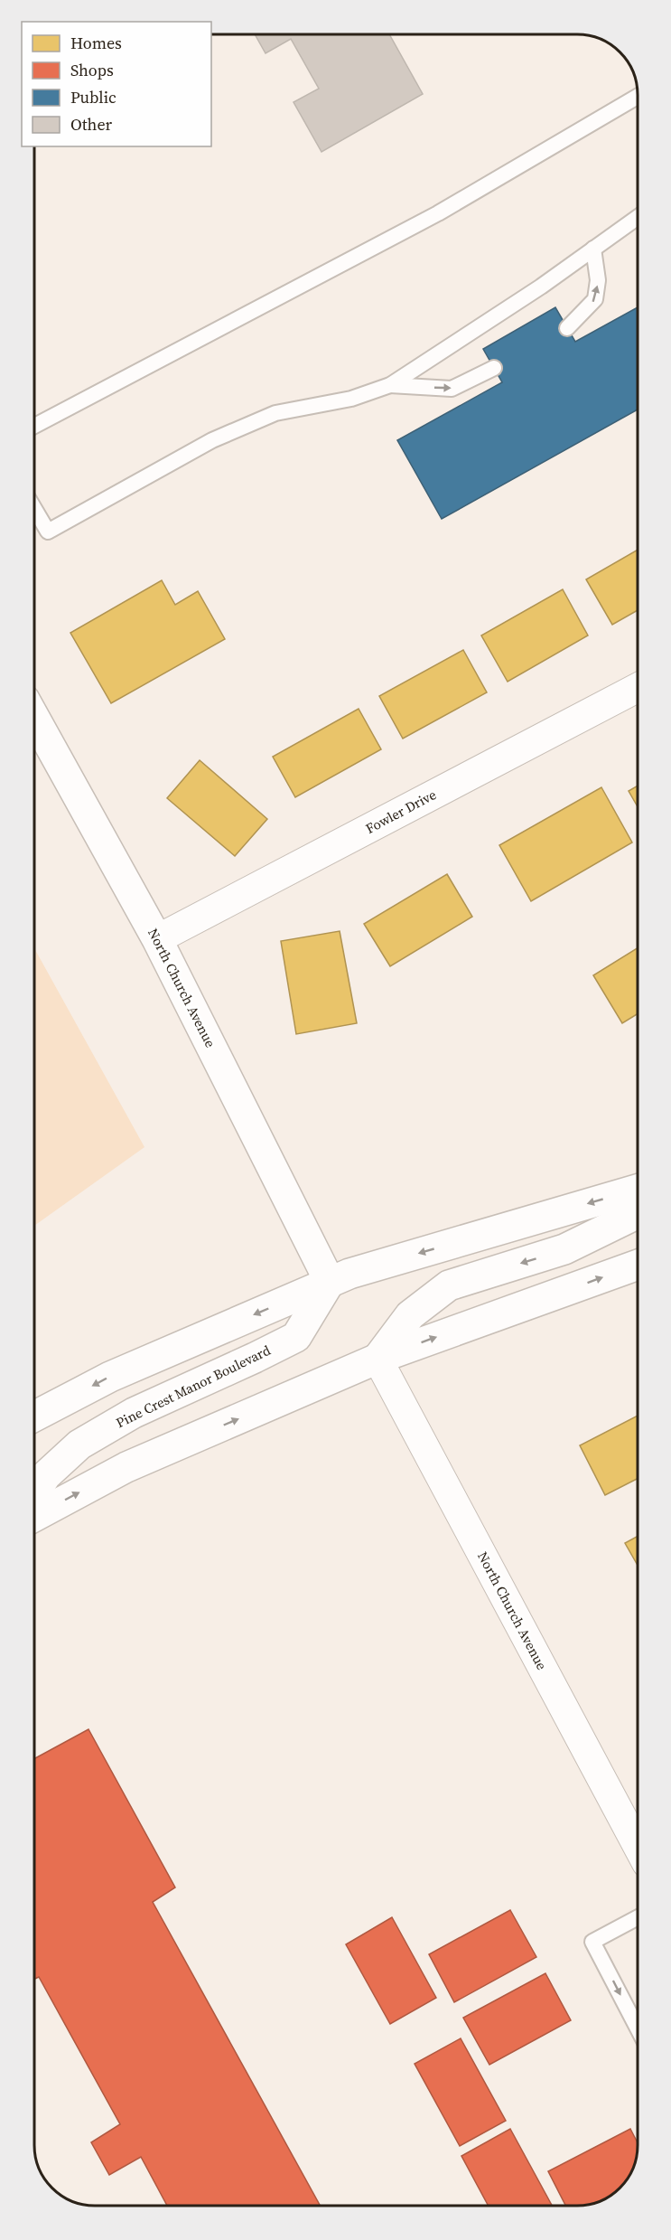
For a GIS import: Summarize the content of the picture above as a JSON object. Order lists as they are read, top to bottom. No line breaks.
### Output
{"streets":{"main road":["North Church Avenue","Pine Crest Manor Boulevard"],"street":["Fowler Drive"]},"crossings":[["Fowler Drive","North Church Avenue"],["North Church Avenue","Pine Crest Manor Boulevard"]],"legend":["Homes","Shops","Public","Other"]}
